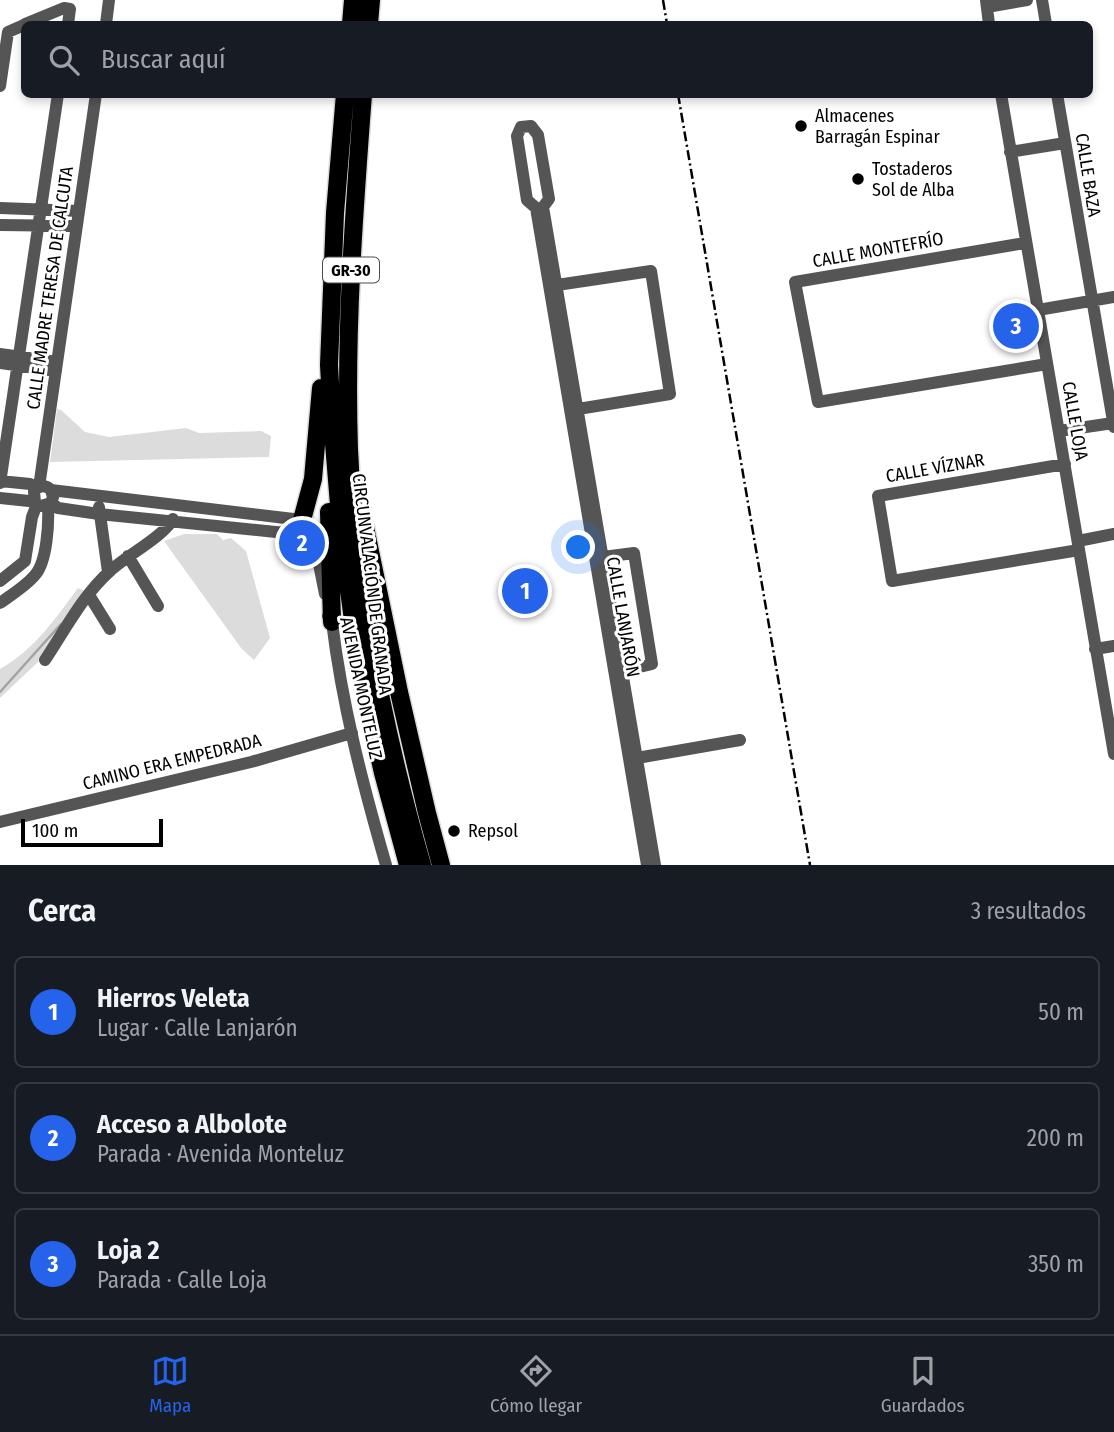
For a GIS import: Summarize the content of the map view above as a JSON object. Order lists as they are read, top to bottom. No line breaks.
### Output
{"streets":{"highway":["GR-30","CIRCUNVALACIÓN DE GRANADA"],"street":["CALLE BAZA","CALLE MONTEFRÍO","CALLE MADRE TERESA DE CALCUTA","CALLE LOJA","CALLE VÍZNAR","CALLE LANJARÓN","AVENIDA MONTELUZ","CAMINO ERA EMPEDRADA"]},"crossings":[["CALLE MONTEFRÍO","CALLE LOJA"],["CALLE LOJA","CALLE VÍZNAR"],["AVENIDA MONTELUZ","CAMINO ERA EMPEDRADA"]],"places":["Almacenes Barragán Espinar","Tostaderos Sol de Alba","Repsol"],"scale_bar":"100 m","page":{"search":"Buscar aquí","pins":["3","2","1"],"scale":"100 m","heading":["Cerca","3 resultados"],"list":[{"mark":"1","name":"Hierros Veleta","note":"Lugar · Calle Lanjarón","value":"50 m"},{"mark":"2","name":"Acceso a Albolote","note":"Parada · Avenida Monteluz","value":"200 m"},{"mark":"3","name":"Loja 2","note":"Parada · Calle Loja","value":"350 m"}],"nav":["Mapa","Cómo llegar","Guardados"]}}
